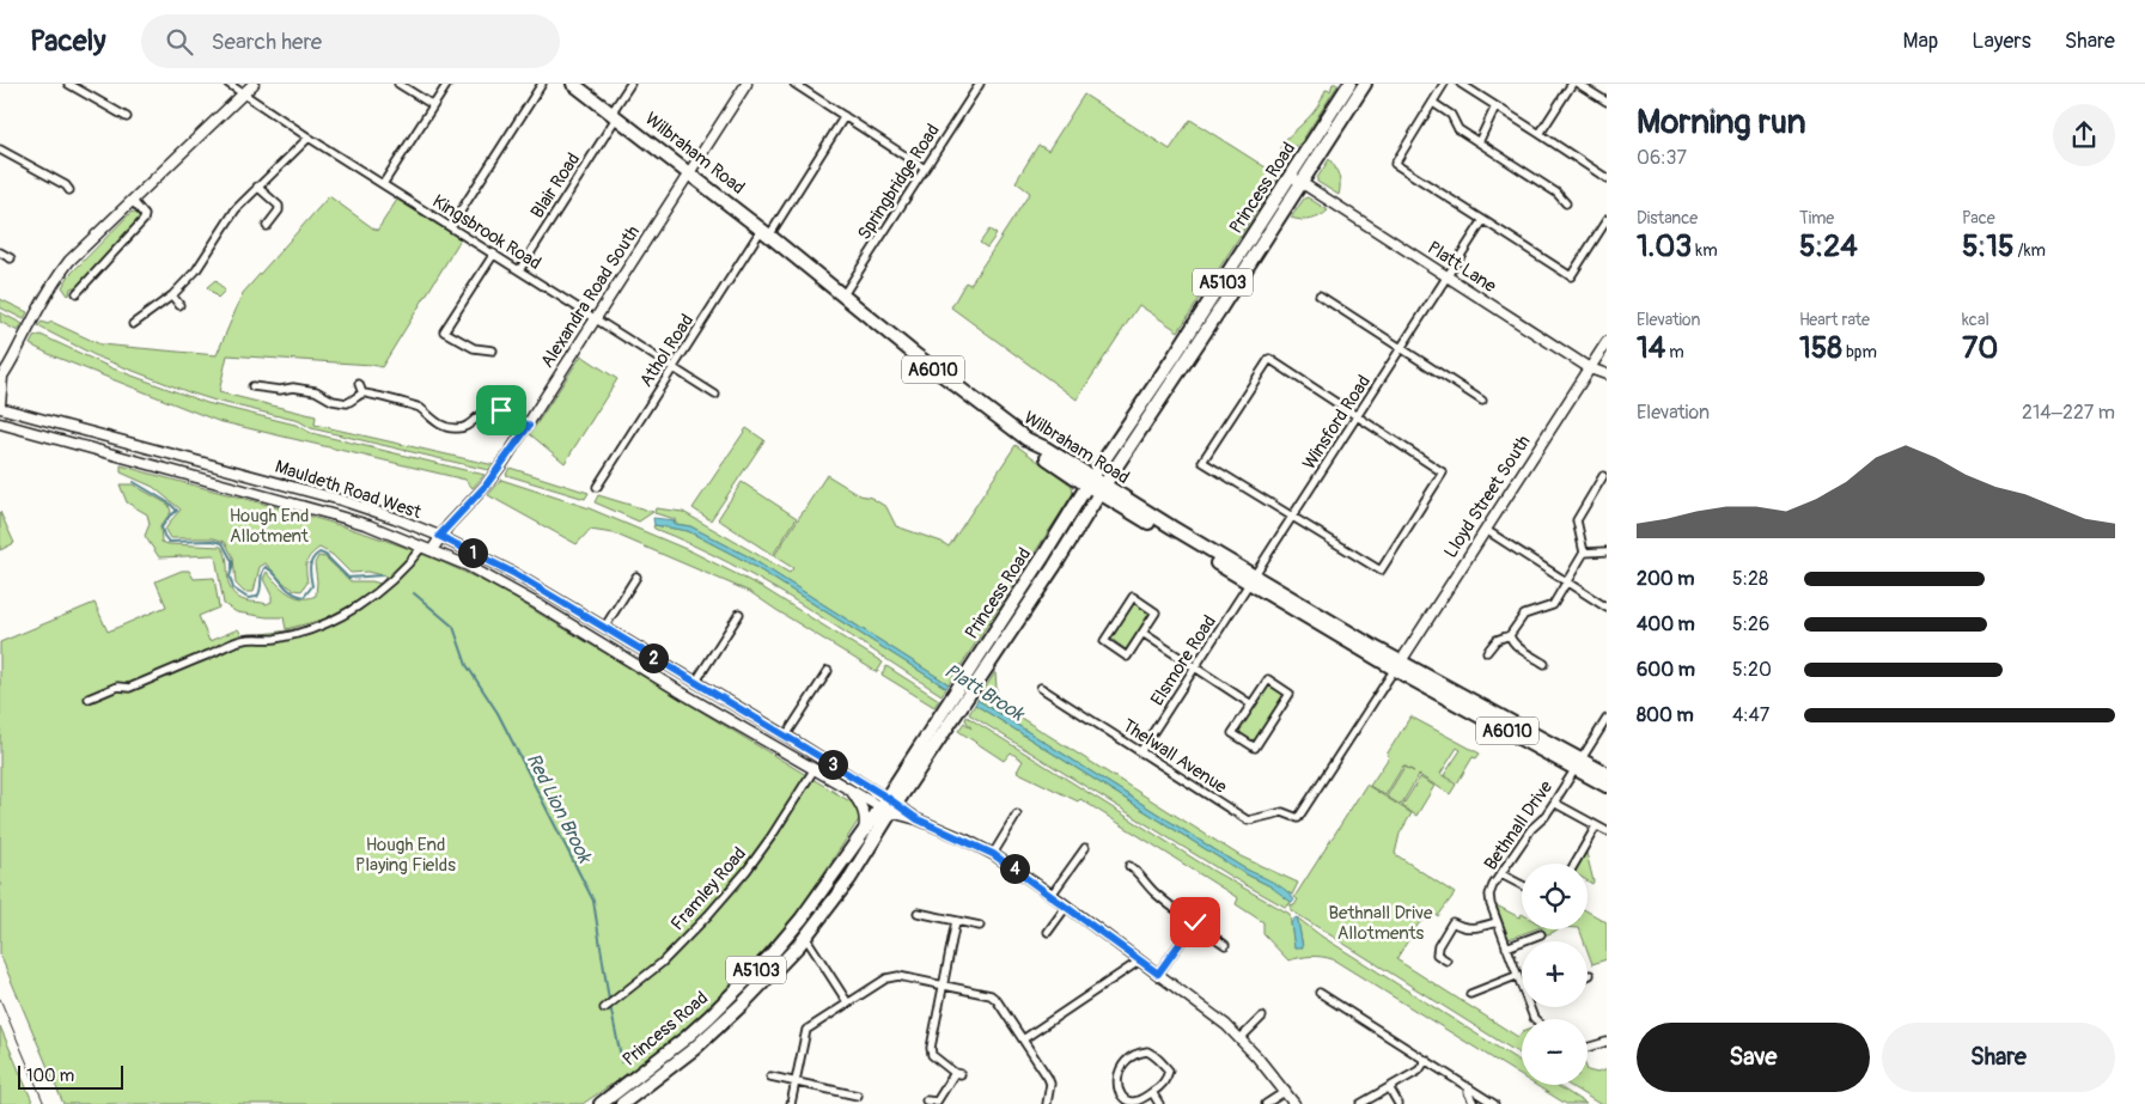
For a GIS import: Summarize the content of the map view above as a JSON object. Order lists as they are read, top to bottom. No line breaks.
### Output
{"streets":{"highway":["Wilbraham Road","Princess Road","A5103","A6010"],"street":["Springbridge Road","Blair Road","Kingsbrook Road","Platt Lane","Alexandra Road South","Athol Road","Winsford Road","Mauldeth Road West","Lloyd Street South","Elsmore Road","Thelwall Avenue","Bethnall Drive","Framley Road"]},"crossings":[["Wilbraham Road","Springbridge Road"],["Wilbraham Road","Blair Road"],["Wilbraham Road","Princess Road"],["Wilbraham Road","Alexandra Road South"],["Wilbraham Road","Athol Road"],["Wilbraham Road","Winsford Road"],["Wilbraham Road","Lloyd Street South"],["Wilbraham Road","Elsmore Road"],["Wilbraham Road","Thelwall Avenue"],["Wilbraham Road","Bethnall Drive"],["Blair Road","Kingsbrook Road"],["Princess Road","Platt Lane"],["Princess Road","Mauldeth Road West"],["Kingsbrook Road","Alexandra Road South"],["Kingsbrook Road","Athol Road"],["Platt Lane","Winsford Road"],["Platt Lane","Lloyd Street South"],["Alexandra Road South","Mauldeth Road West"],["Winsford Road","Elsmore Road"],["Lloyd Street South","Thelwall Avenue"],["Elsmore Road","Thelwall Avenue"]],"water":["Platt Brook","Red Lion Brook"],"parks":["Hough End Allotment","Hough End Playing Fields","Bethnall Drive Allotments"],"scale_bar":"100 m","page":{"header":"Pacely","search":"Search here","nav":["Map","Layers","Share"],"heading":["Morning run","06:37"],"stats":[["Distance","1.03 km"],["Time","5:24"],["Pace","5:15 /km"],["Elevation","14 m"],["Heart rate","158 bpm"],["kcal","70"]],"chart":["Elevation","214–227 m"],"pins":["1","2","3","4"],"list":[{"name":"200 m","note":"5:28"},{"name":"400 m","note":"5:26"},{"name":"600 m","note":"5:20"},{"name":"800 m","note":"4:47"}],"map_buttons":["+","−"],"buttons":["Save","Share"],"scale":"100 m"}}
